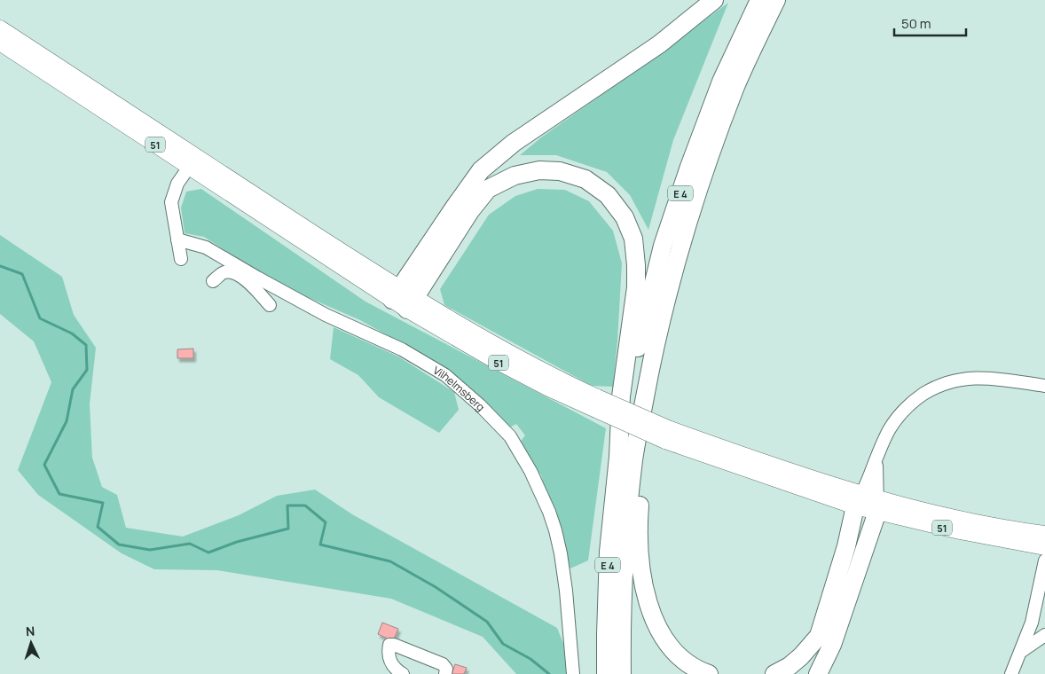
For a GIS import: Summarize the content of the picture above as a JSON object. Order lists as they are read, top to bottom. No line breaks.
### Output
{"streets":{"highway":["E 4"],"main road":["51"],"street":["Vilhelmsberg"]},"scale_bar":"50 m","north":"top"}
